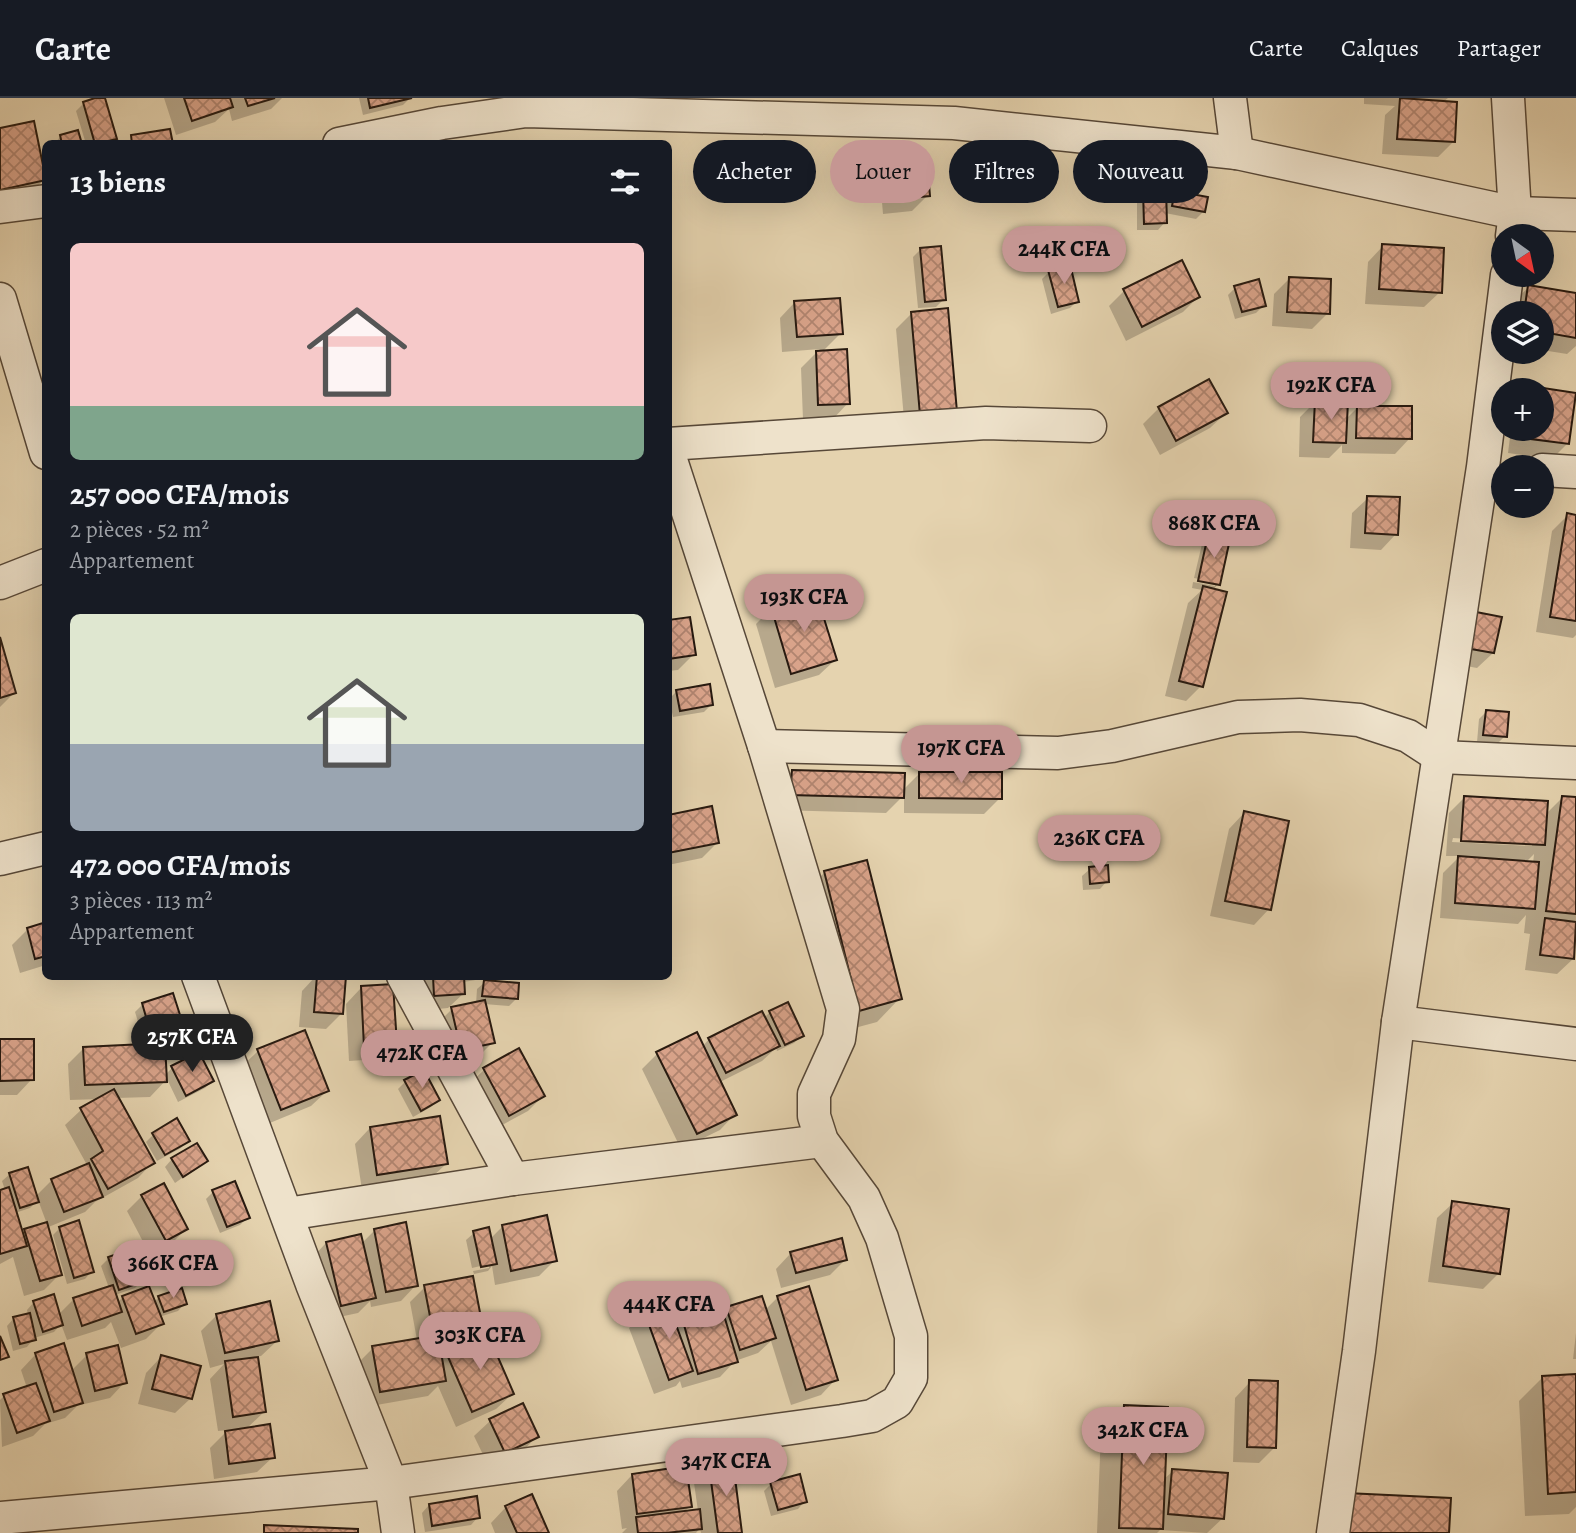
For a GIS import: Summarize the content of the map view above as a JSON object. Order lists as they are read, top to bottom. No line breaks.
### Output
{"north":"bottom right","page":{"header":"Carte","nav":["Carte","Calques","Partager"],"chip":["Acheter","Louer","Filtres","Nouveau"],"heading":"13 biens","map_buttons":["+","−"],"list":[{"name":"257 000 CFA/mois","note":"2 pièces · 52 m² · Appartement"},{"name":"472 000 CFA/mois","note":"3 pièces · 113 m² · Appartement"}],"price":["244K CFA","192K CFA","868K CFA","193K CFA","197K CFA","236K CFA","257K CFA","472K CFA","366K CFA","444K CFA","303K CFA","342K CFA","347K CFA"]}}
